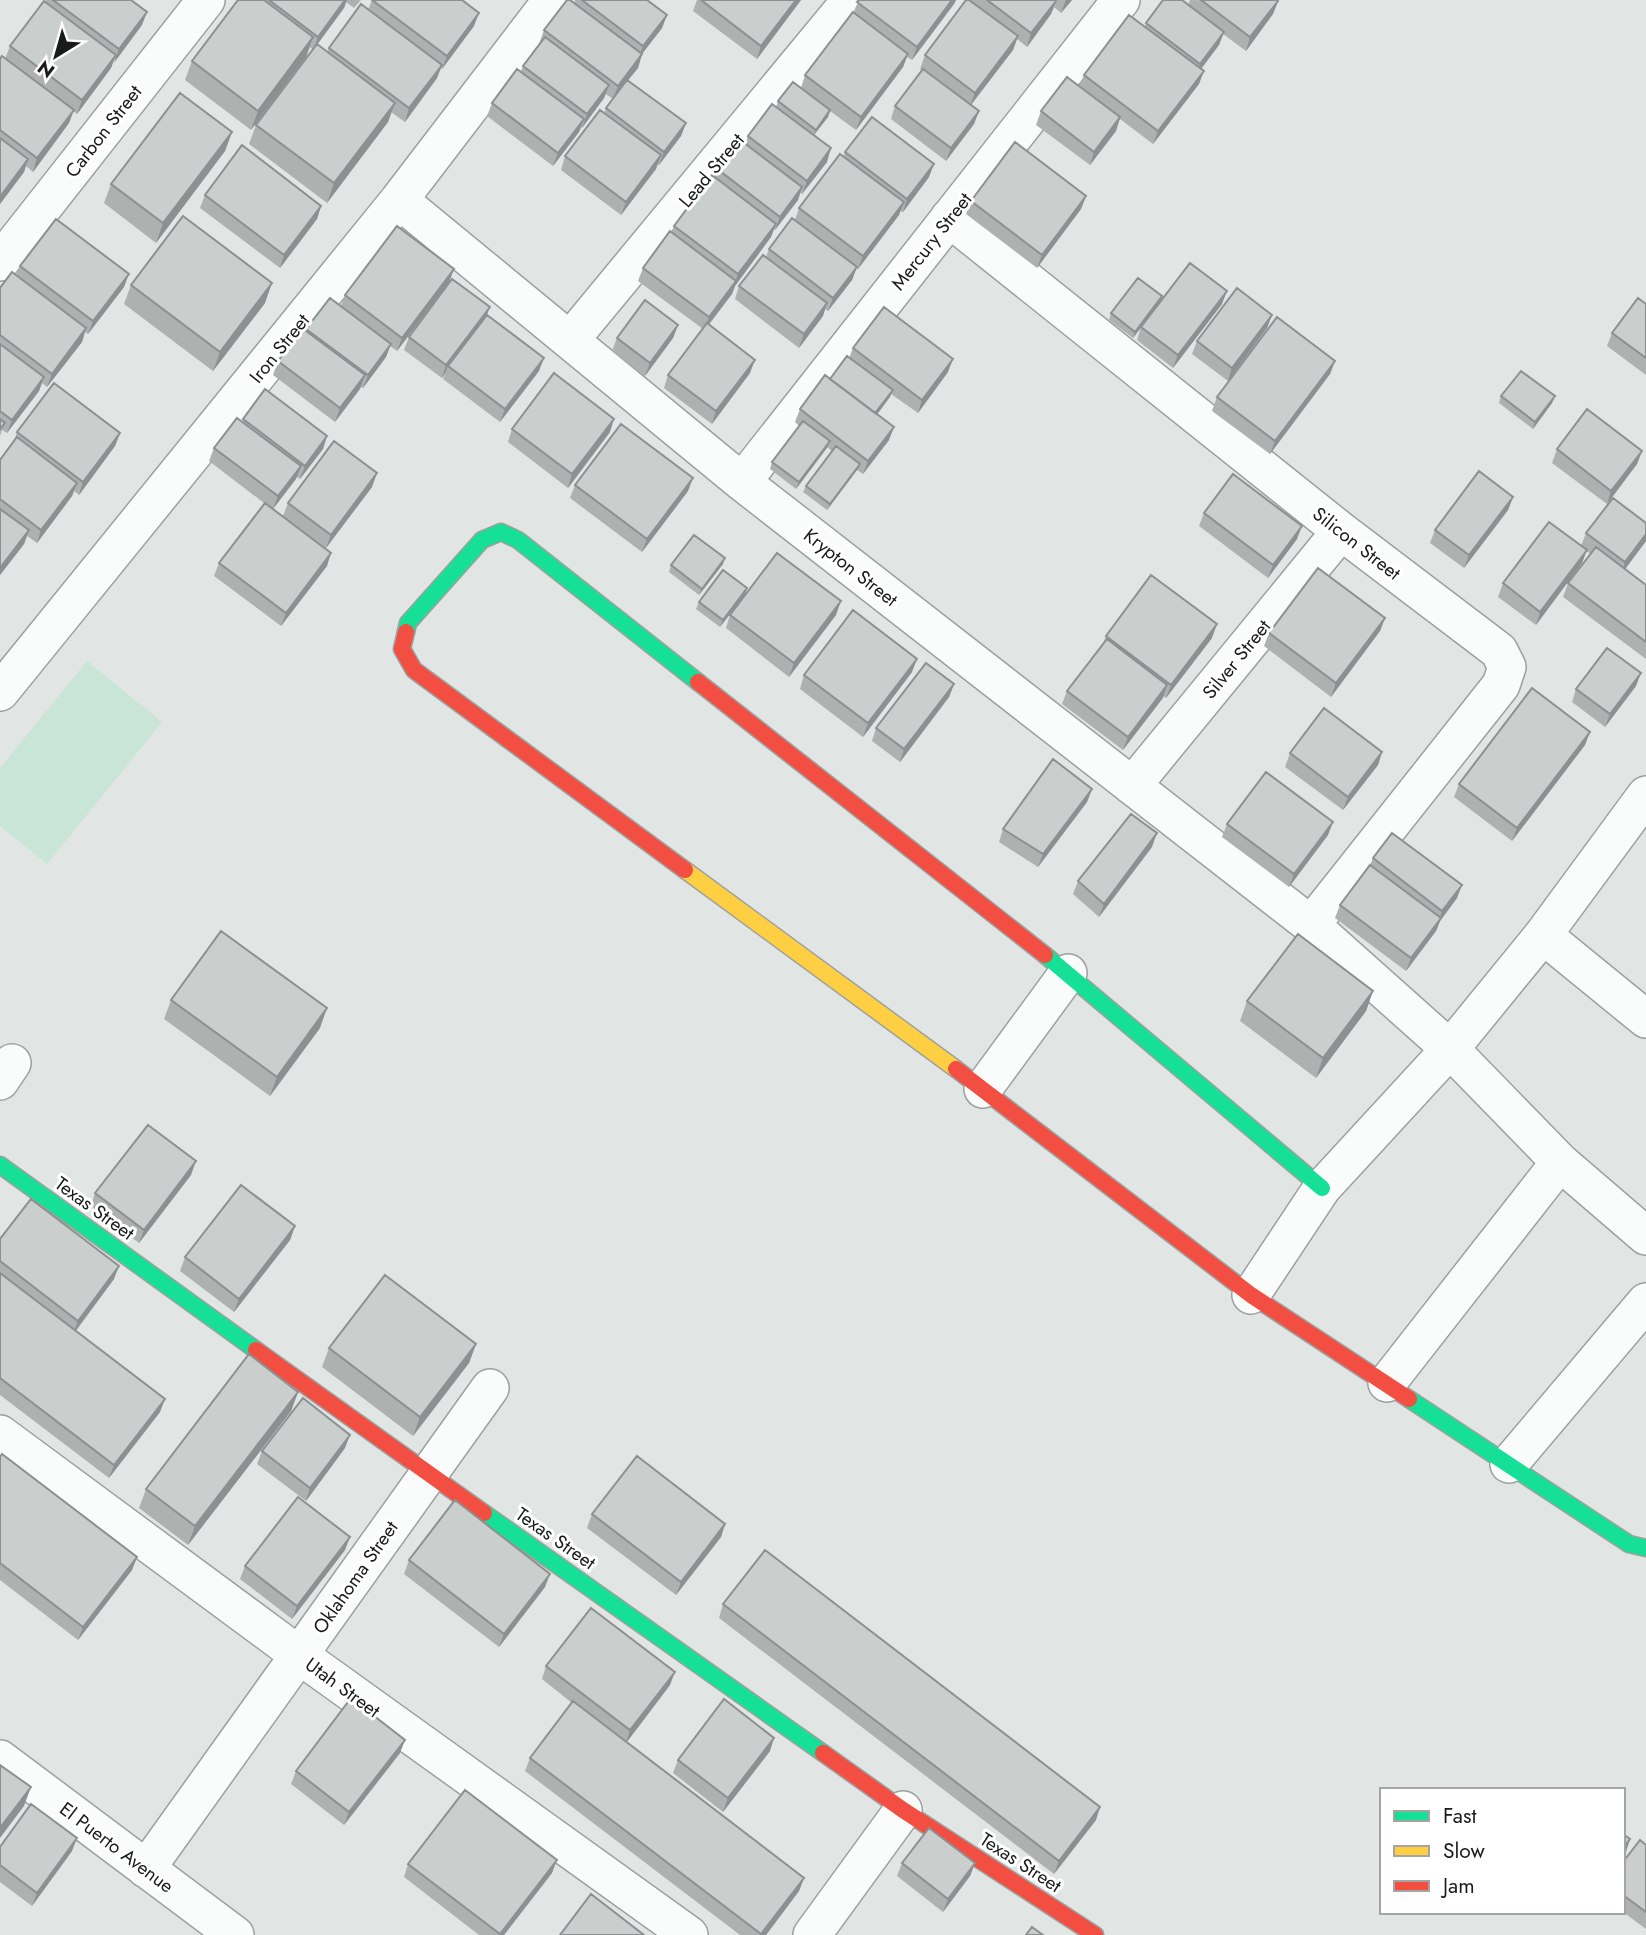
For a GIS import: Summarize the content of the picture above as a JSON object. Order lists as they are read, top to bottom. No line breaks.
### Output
{"streets":{"street":["Carbon Street","Lead Street","Mercury Street","Iron Street","Silicon Street","Krypton Street","Silver Street","Texas Street","Oklahoma Street","Utah Street","El Puerto Avenue"]},"crossings":[["Lead Street","Krypton Street"],["Mercury Street","Silicon Street"],["Mercury Street","Krypton Street"],["Iron Street","Krypton Street"],["Silicon Street","Krypton Street"],["Silicon Street","Silver Street"],["Krypton Street","Silver Street"],["Texas Street","Oklahoma Street"],["Oklahoma Street","Utah Street"],["Oklahoma Street","El Puerto Avenue"]],"legend":["Fast","Slow","Jam"],"north":"bottom left"}
